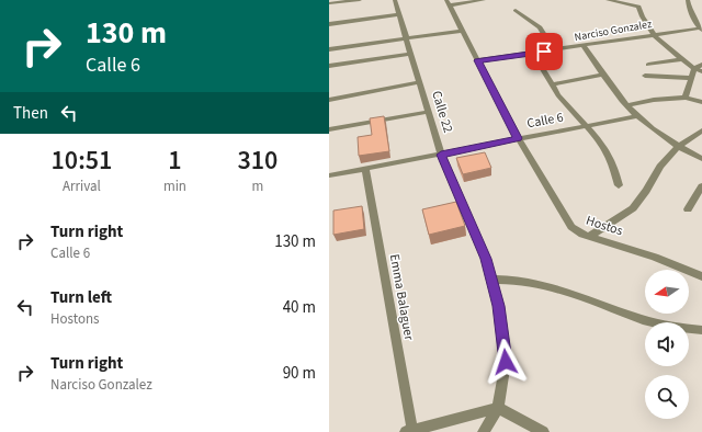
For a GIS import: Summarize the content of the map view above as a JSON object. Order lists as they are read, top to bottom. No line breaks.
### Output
{"streets":{"street":["Narciso Gonzalez","Calle 22","Calle 6","Hostos","Emma Balaguer"]},"crossings":[["Narciso Gonzalez","Hostos"],["Calle 22","Calle 6"],["Calle 6","Hostos"],["Calle 6","Emma Balaguer"]],"north":"left","page":{"turn":["130 m","Calle 6"],"then":"Then","eta":["10:51","Arrival","1","min","310","m"],"list":[{"name":"Turn right","note":"Calle 6","value":"130 m"},{"name":"Turn left","note":"Hostons","value":"40 m"},{"name":"Turn right","note":"Narciso Gonzalez","value":"90 m"}]}}
